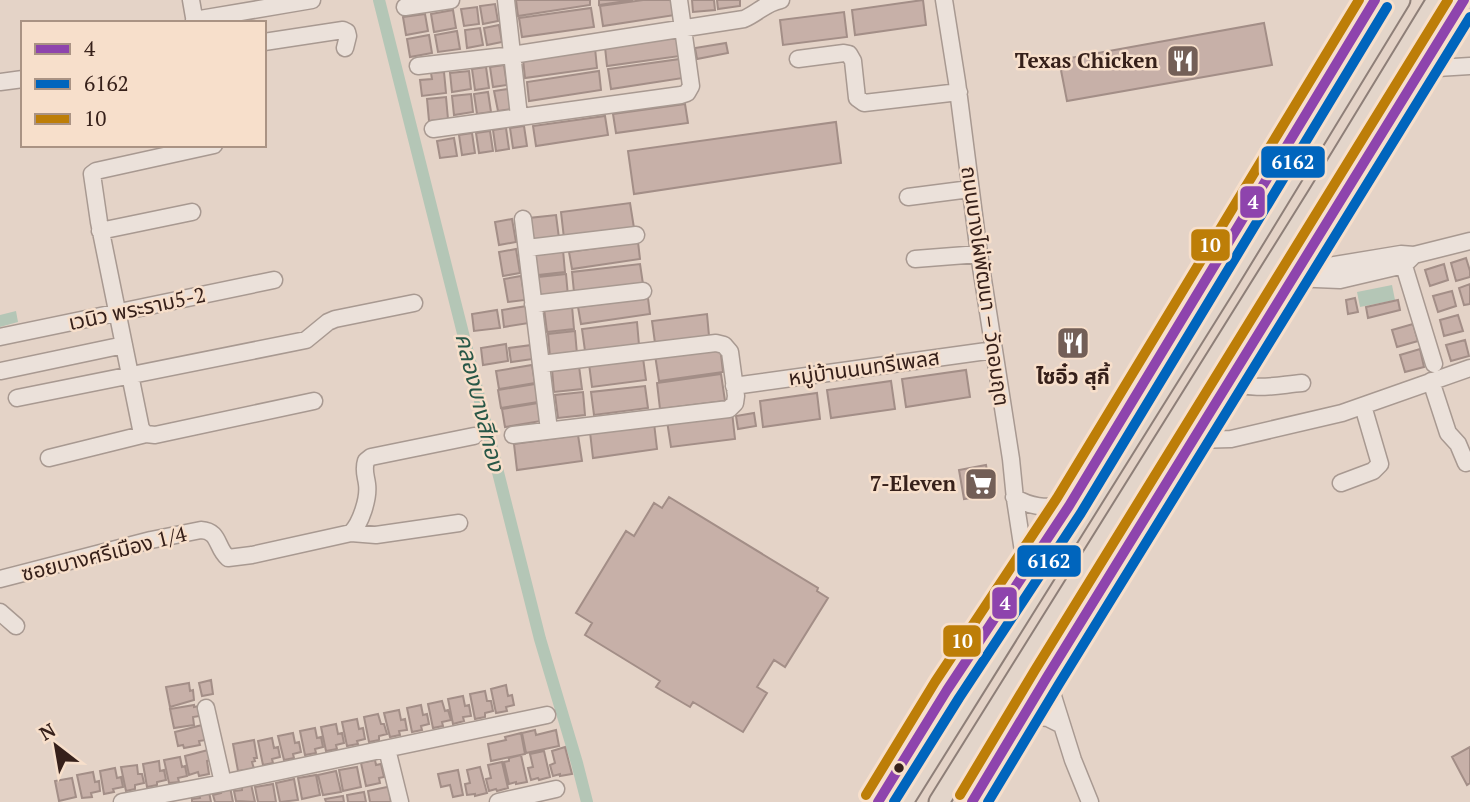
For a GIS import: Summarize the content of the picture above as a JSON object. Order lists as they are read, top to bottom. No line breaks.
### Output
{"streets":{"street":["ถนนบางไผ่พัฒนา – วัดอมฤต","เวนิว พระราม5-2","หมู่บ้านนนทรีเพลส","ซอยบางศรีเมือง 1/4"]},"crossings":[["ถนนบางไผ่พัฒนา – วัดอมฤต","หมู่บ้านนนทรีเพลส"]],"water":["คลองบางสีทอง"],"places":{"restaurant":["Texas Chicken","ไซอิ๋ว สุกี้"],"supermarket":["7-Eleven"]},"lines":["transit line 4","transit line 10","transit line 6162"],"legend":["4","6162","10"],"north":"top left"}
